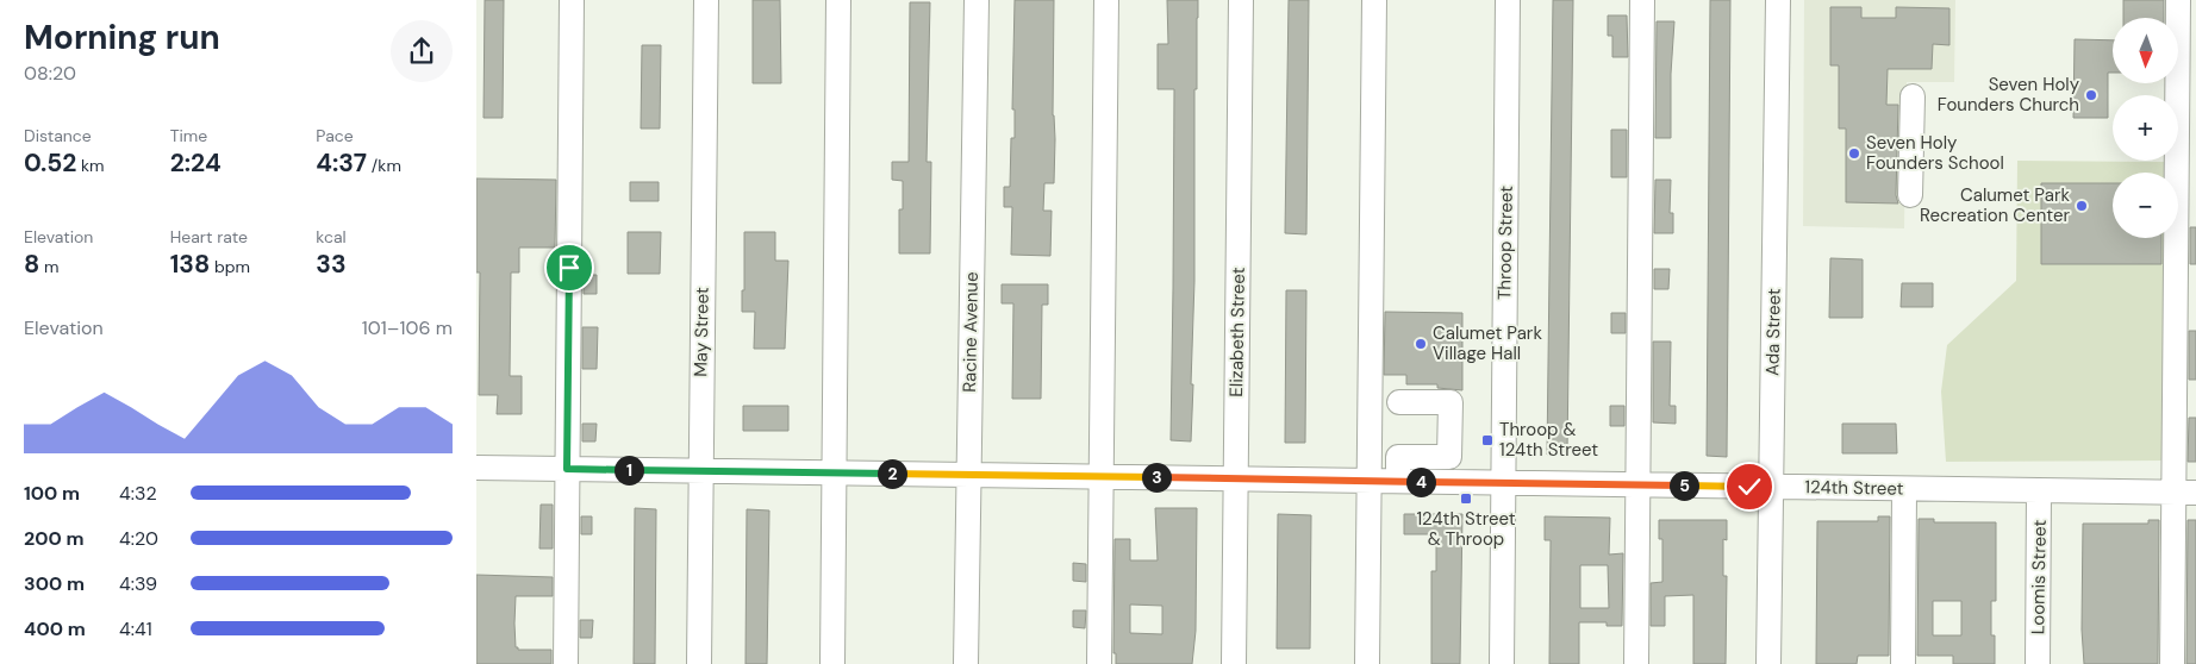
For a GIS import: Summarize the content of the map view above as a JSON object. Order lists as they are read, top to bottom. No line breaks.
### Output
{"streets":{"street":["Throop Street","May Street","Racine Avenue","Elizabeth Street","Ada Street","124th Street","Loomis Street"]},"crossings":[["Throop Street","124th Street"],["May Street","124th Street"],["Racine Avenue","124th Street"],["Elizabeth Street","124th Street"],["Ada Street","124th Street"],["124th Street","Loomis Street"]],"places":{"other":["Seven Holy Founders Church","Seven Holy Founders School","Calumet Park Recreation Center","Calumet Park Village Hall"],"transit":["Throop & 124th Street","124th Street & Throop"]},"north":"bottom","page":{"heading":["Morning run","08:20"],"map_buttons":["+","−"],"stats":[["Distance","0.52 km"],["Time","2:24"],["Pace","4:37 /km"],["Elevation","8 m"],["Heart rate","138 bpm"],["kcal","33"]],"chart":["Elevation","101–106 m"],"pins":["1","2","3","4","5"],"list":[{"name":"100 m","note":"4:32"},{"name":"200 m","note":"4:20"},{"name":"300 m","note":"4:39"},{"name":"400 m","note":"4:41"}]}}
